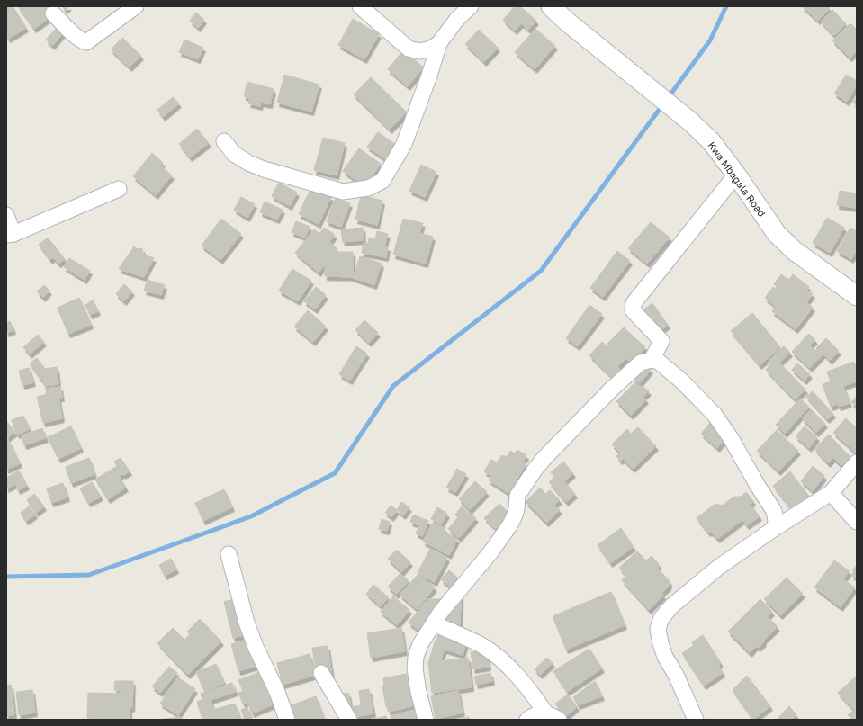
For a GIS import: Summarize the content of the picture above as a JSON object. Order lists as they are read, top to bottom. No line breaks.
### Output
{"streets":{"street":["Kwa Mbagala Road"]}}
